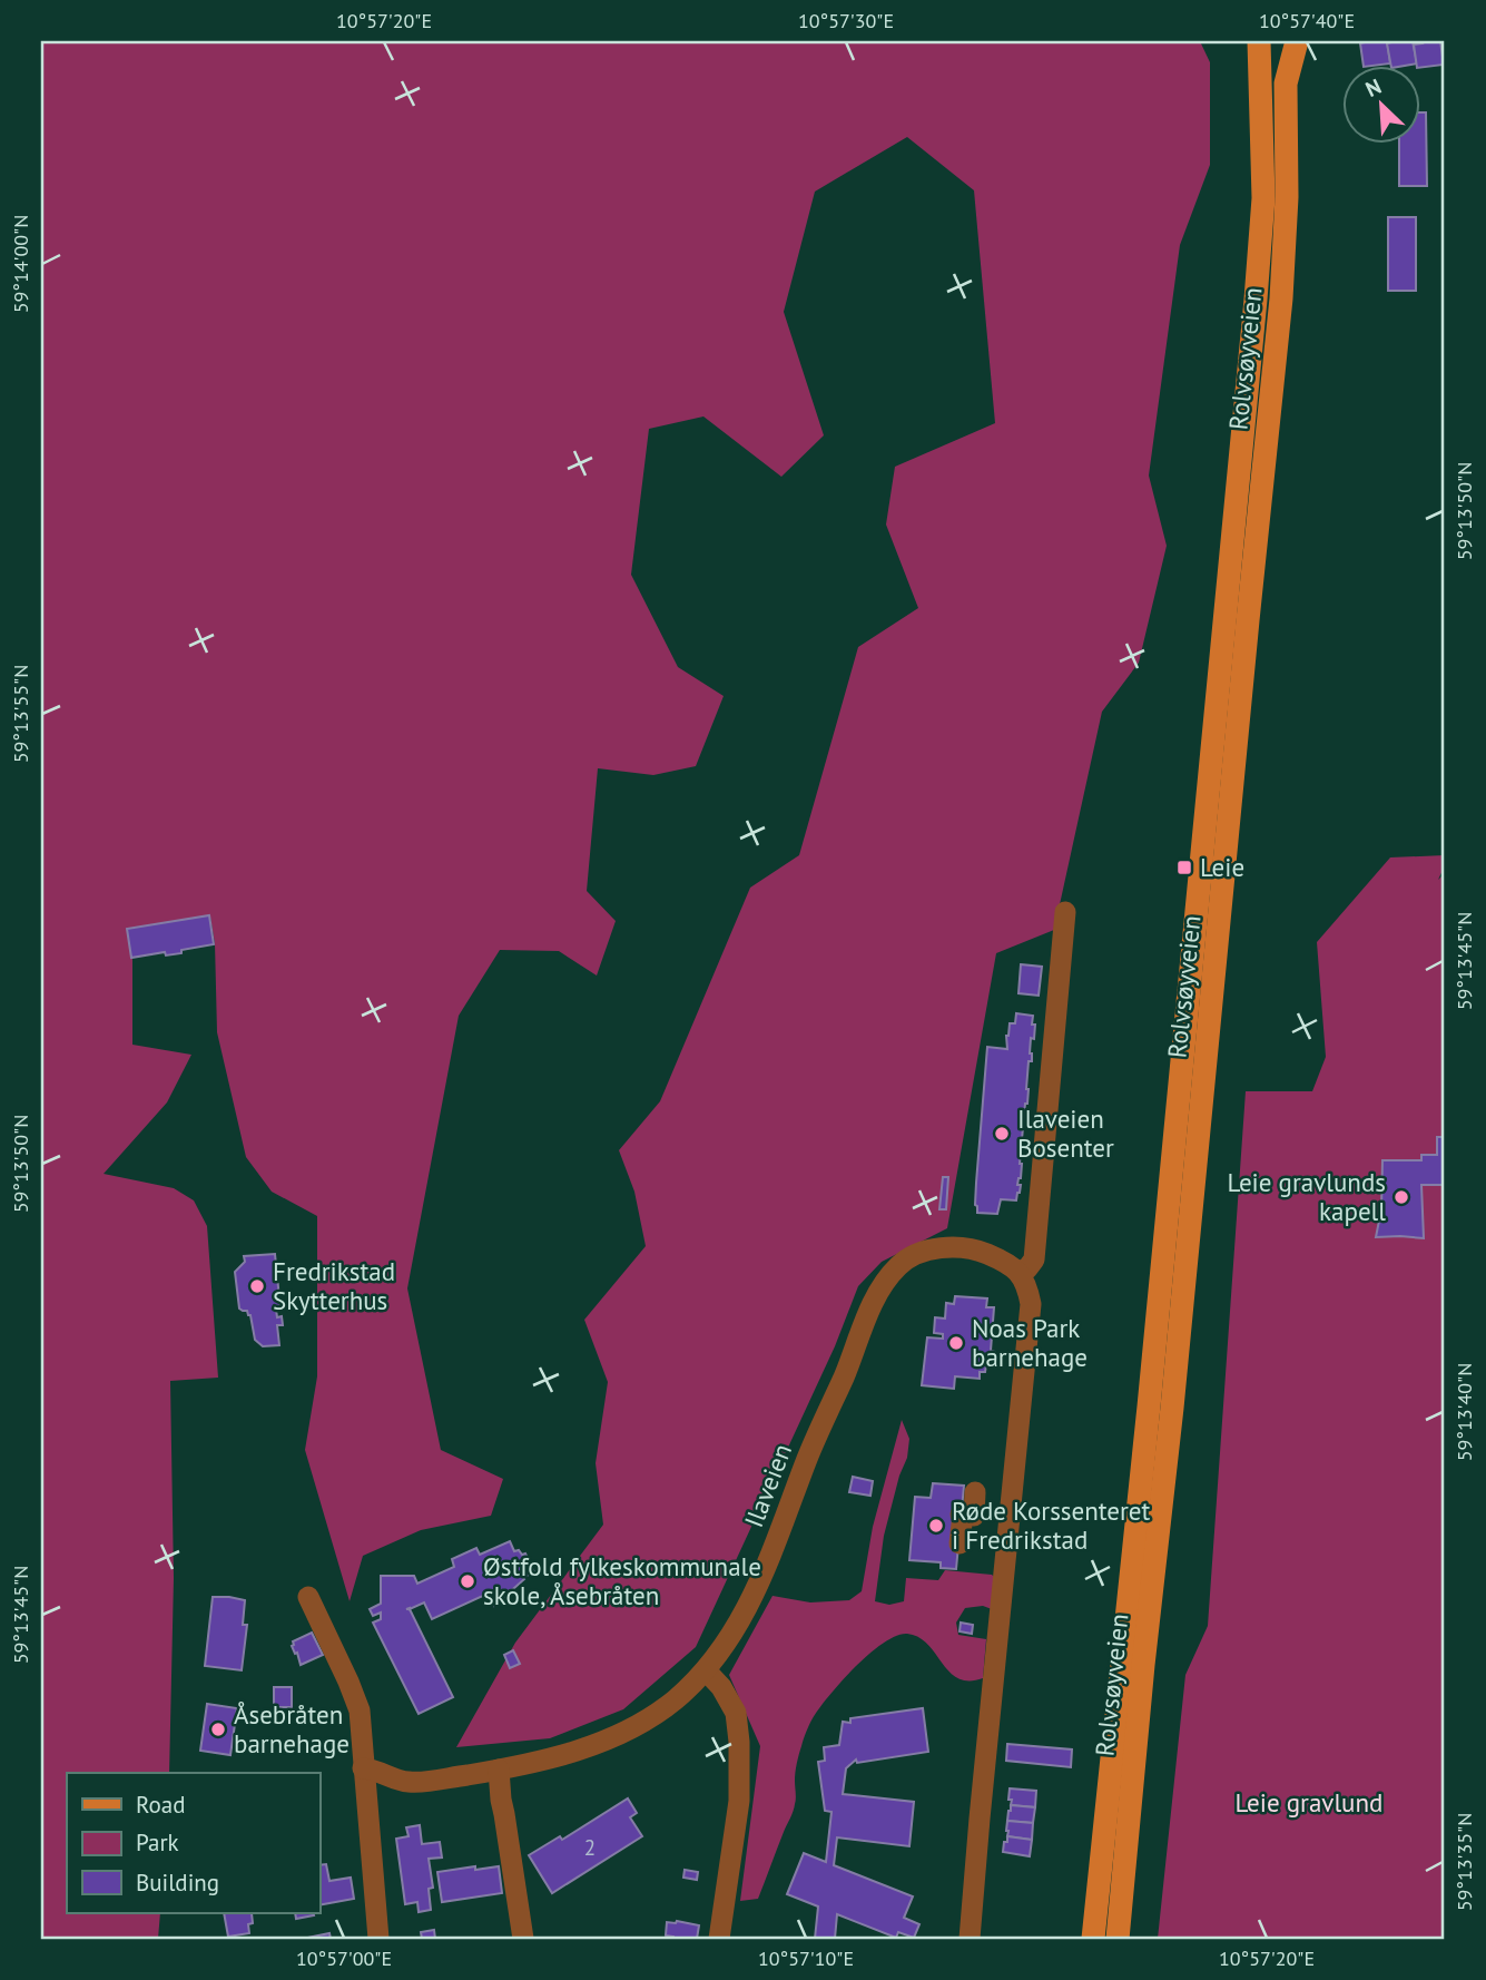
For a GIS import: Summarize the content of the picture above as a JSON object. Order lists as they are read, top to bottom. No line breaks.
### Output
{"streets":{"main road":["Rolvsøyveien"],"street":["Ilaveien"]},"parks":["Leie gravlund"],"places":{"transit":["Leie"],"other":["Ilaveien Bosenter","Leie gravlunds kapell","Fredrikstad Skytterhus","Noas Park barnehage","Røde Korssenteret i Fredrikstad","Østfold fylkeskommunale skole, Åsebråten","Åsebråten barnehage"]},"house_numbers":["2"],"legend":["Road","Park","Building"],"north":"top left","coordinates":["10°57'20\"E","10°57'30\"E","10°57'40\"E","59°14'00\"N","59°13'50\"N","59°13'55\"N","59°13'45\"N","59°13'40\"N","59°13'35\"N","10°57'00\"E","10°57'10\"E"]}
